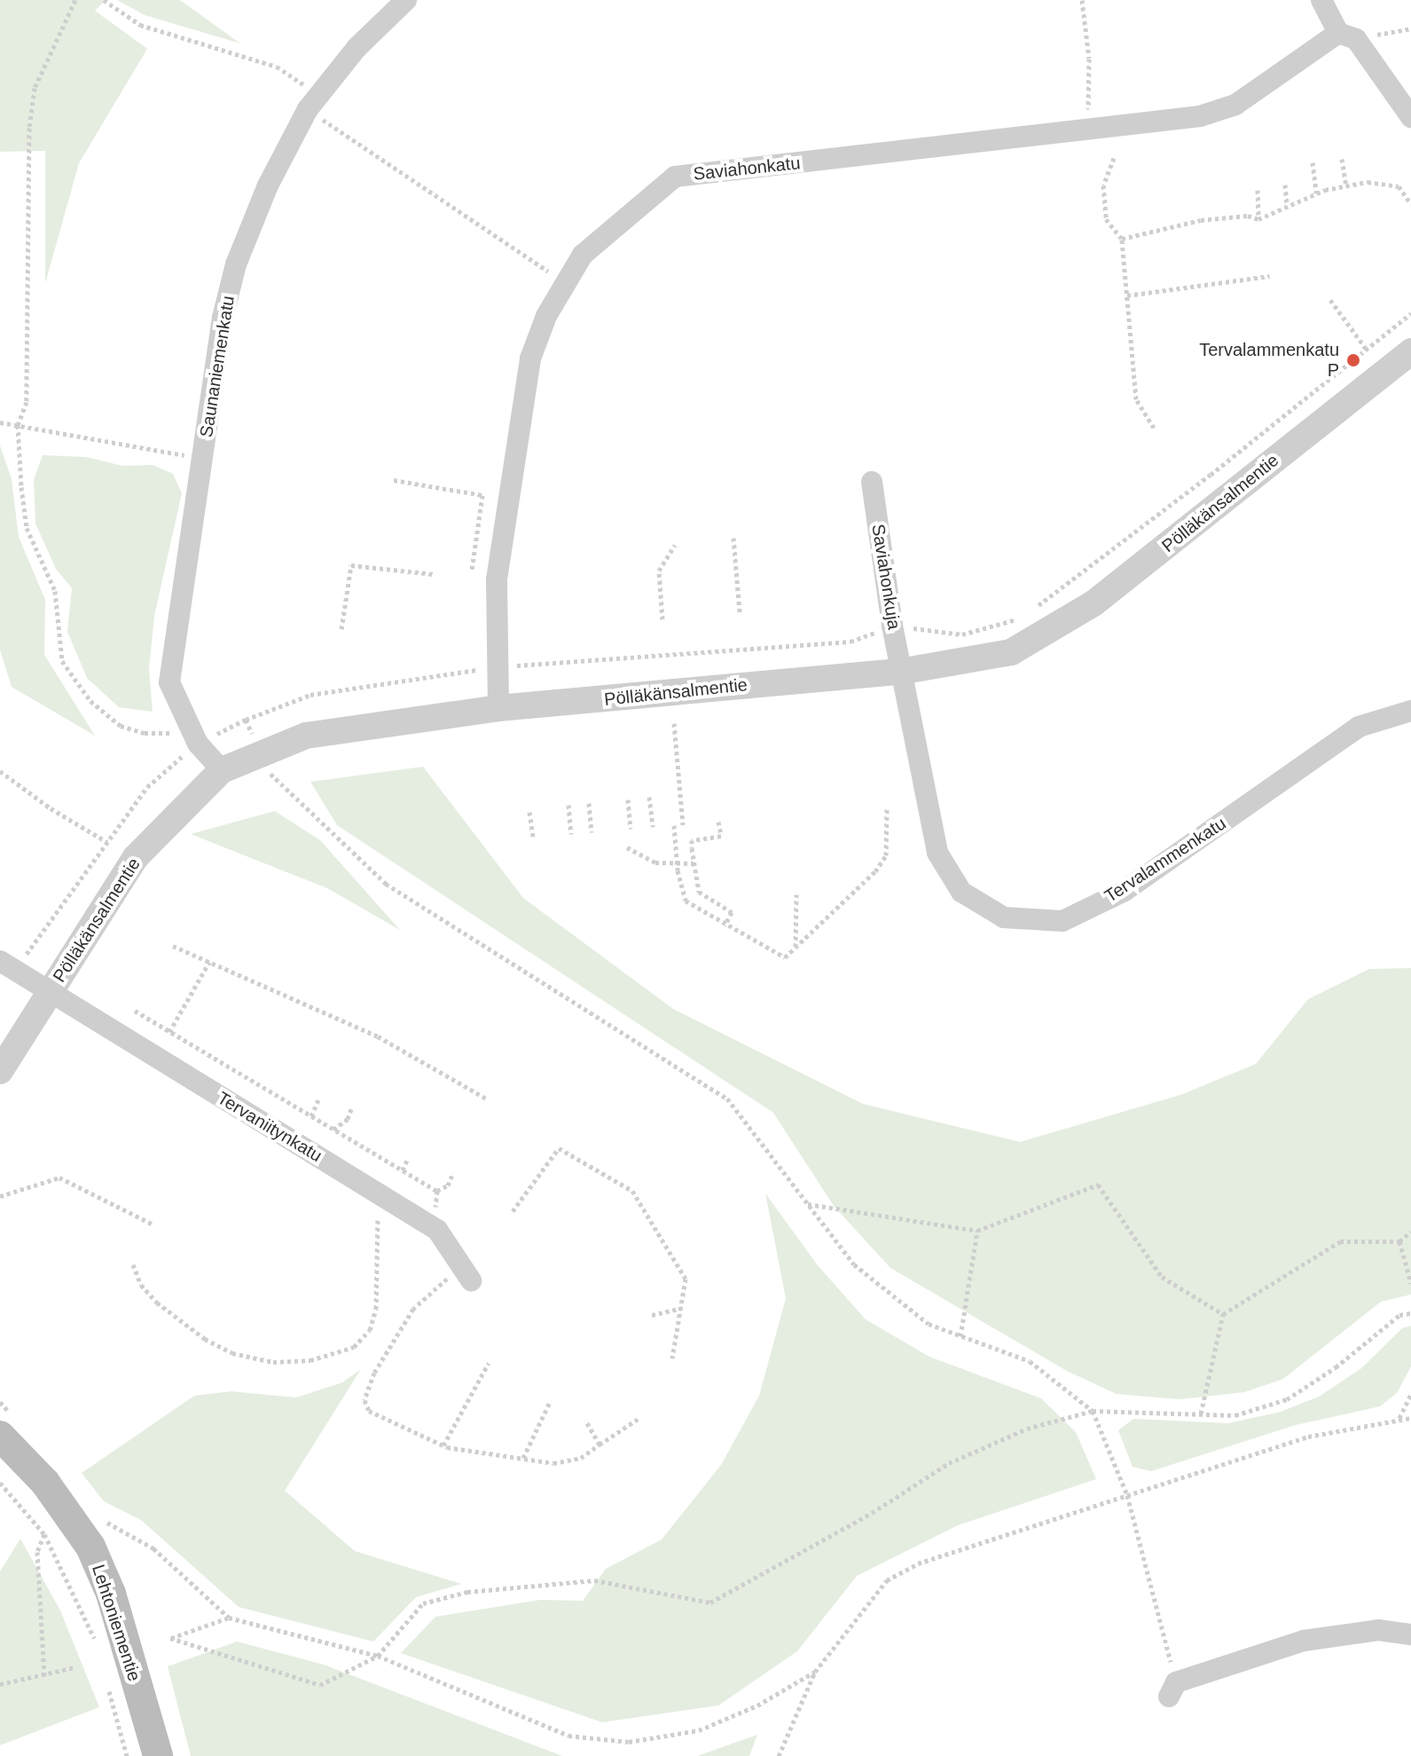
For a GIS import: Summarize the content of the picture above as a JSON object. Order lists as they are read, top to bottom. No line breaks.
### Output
{"streets":{"main road":["Lehtoniementie"],"street":["Saviahonkatu","Saunaniemenkatu","Pölläkänsalmentie","Saviahonkuja","Tervalammenkatu","Tervaniitynkatu"]},"crossings":[["Saviahonkatu","Pölläkänsalmentie"],["Saunaniemenkatu","Pölläkänsalmentie"],["Pölläkänsalmentie","Saviahonkuja"],["Pölläkänsalmentie","Tervalammenkatu"],["Pölläkänsalmentie","Tervaniitynkatu"],["Saviahonkuja","Tervalammenkatu"]],"places":["Tervalammenkatu P"]}
